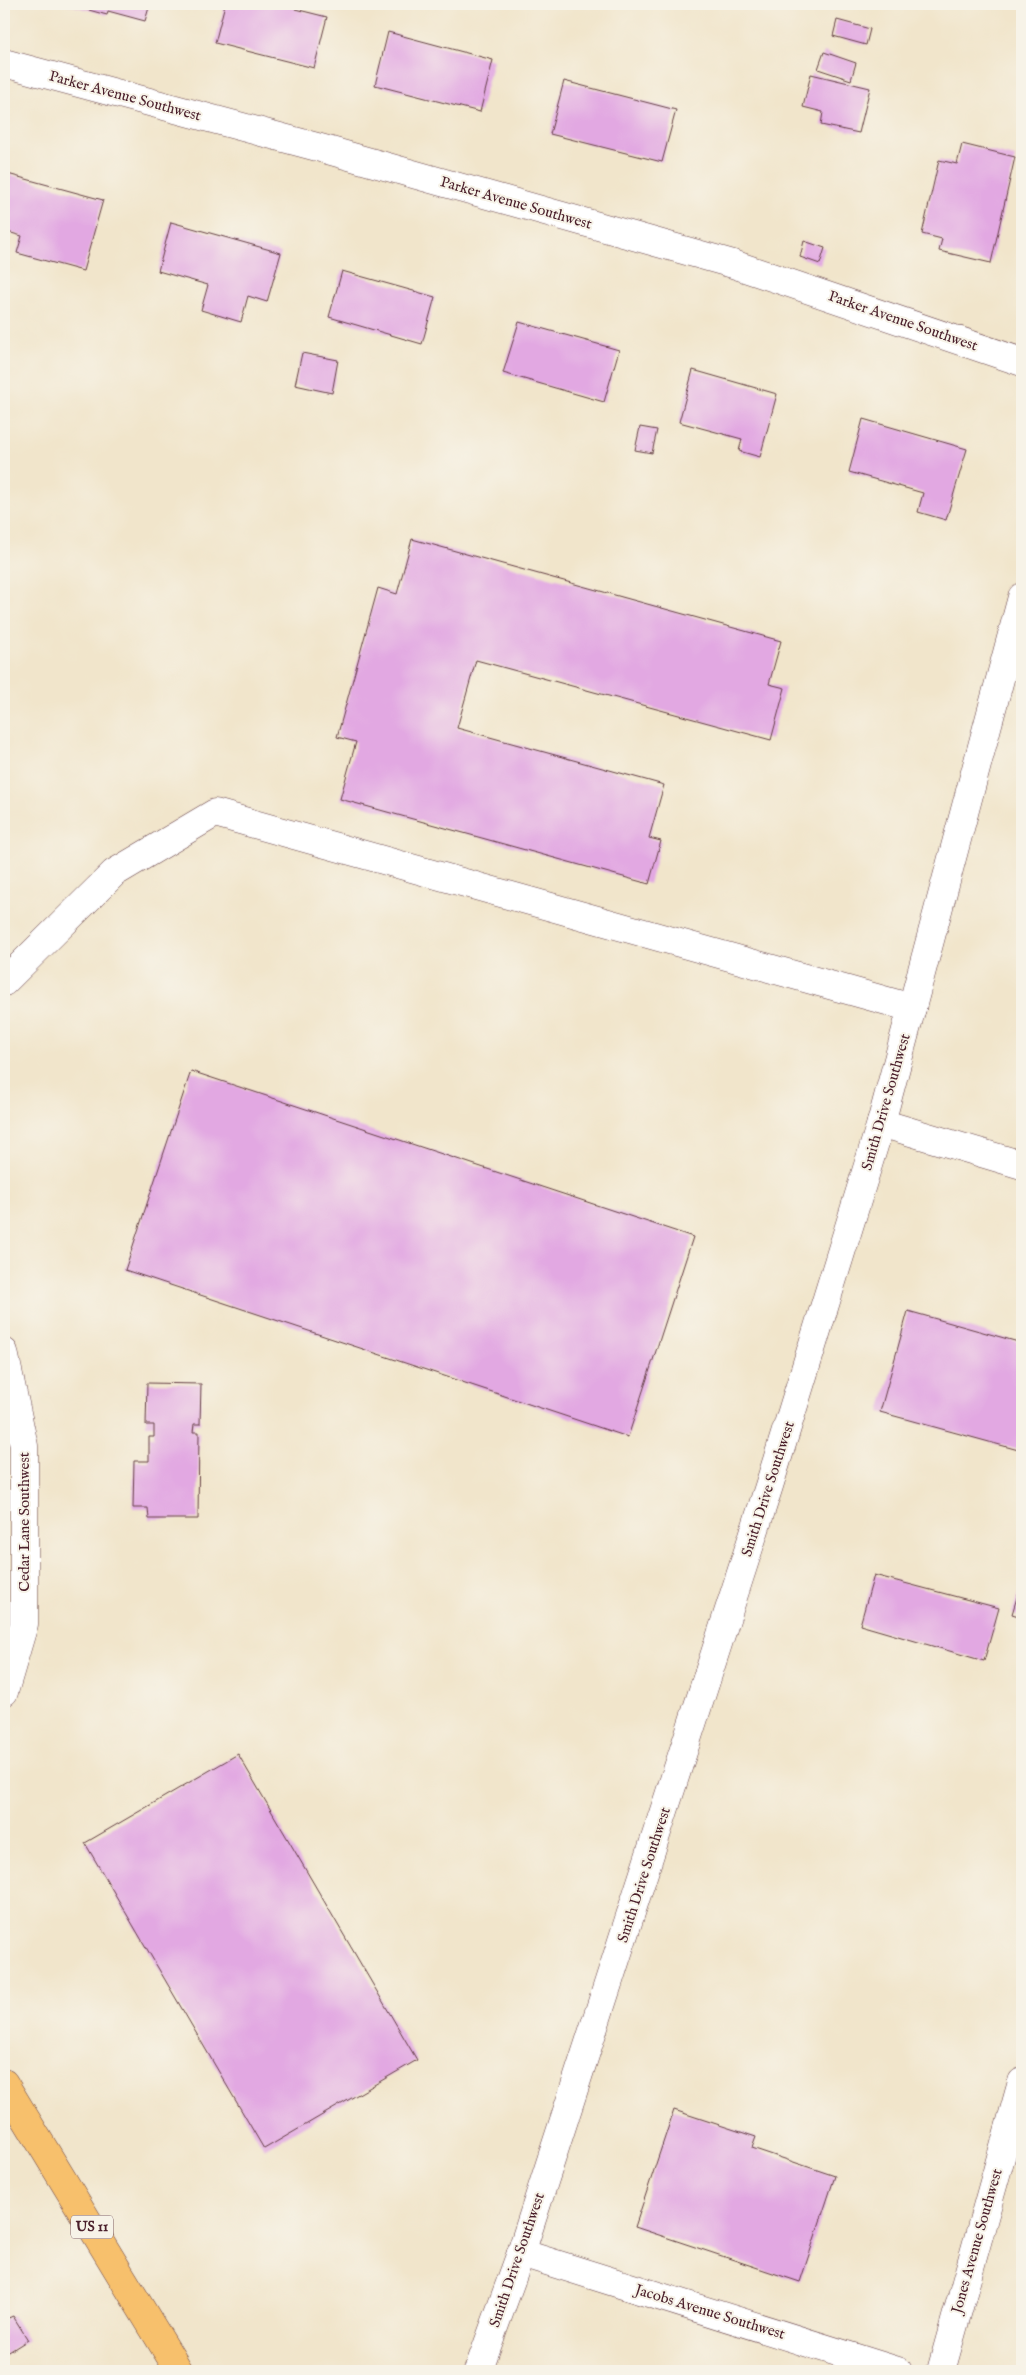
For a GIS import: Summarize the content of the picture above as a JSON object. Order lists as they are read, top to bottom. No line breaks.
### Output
{"streets":{"main road":["US 11"],"street":["Parker Avenue Southwest","Smith Drive Southwest","Cedar Lane Southwest","Jones Avenue Southwest","Jacobs Avenue Southwest"]},"crossings":[["Smith Drive Southwest","Jacobs Avenue Southwest"]]}
